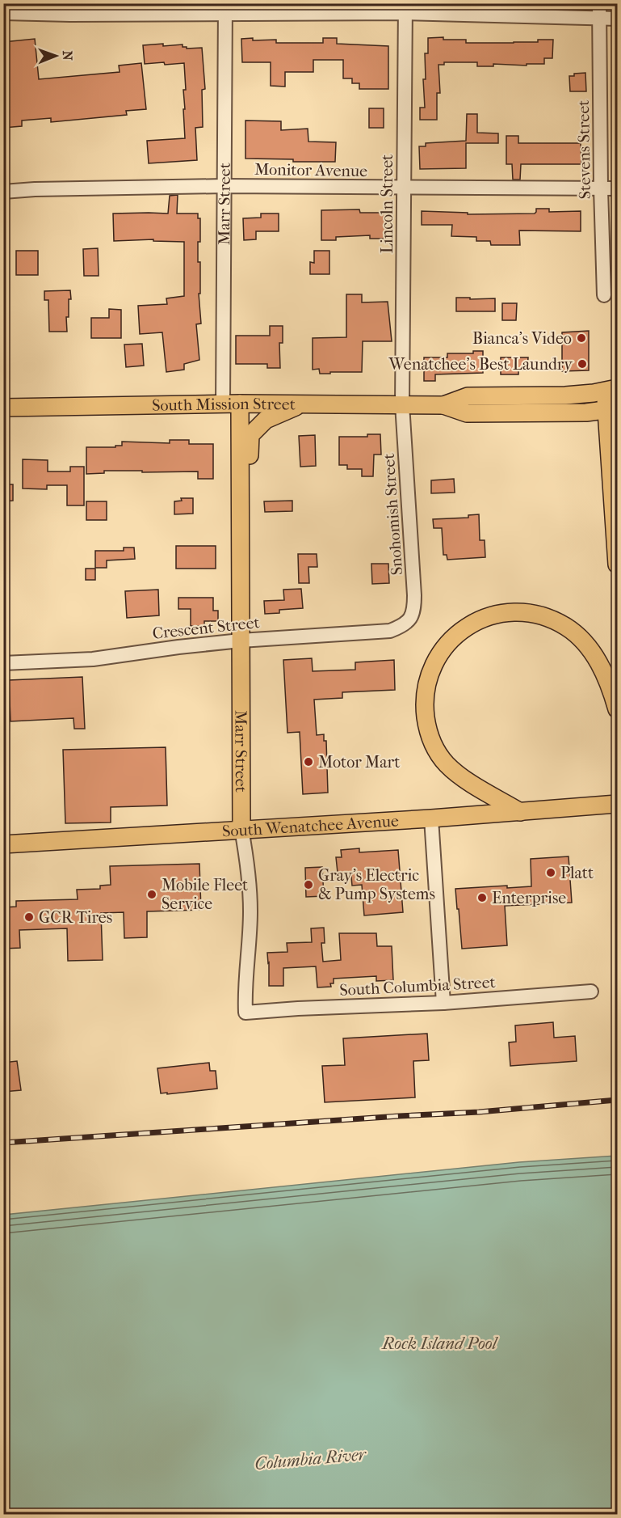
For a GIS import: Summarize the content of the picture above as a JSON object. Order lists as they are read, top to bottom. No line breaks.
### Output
{"streets":{"main road":["Marr Street","South Mission Street","South Wenatchee Avenue"],"street":["Stevens Street","Monitor Avenue","Lincoln Street","Snohomish Street","Crescent Street","South Columbia Street"]},"crossings":[["Stevens Street","Monitor Avenue"],["Monitor Avenue","Marr Street"],["Monitor Avenue","Lincoln Street"],["Marr Street","South Mission Street"],["Marr Street","Crescent Street"],["Marr Street","South Wenatchee Avenue"],["Marr Street","South Columbia Street"],["Lincoln Street","South Mission Street"],["Lincoln Street","Snohomish Street"],["South Mission Street","Snohomish Street"],["Snohomish Street","Crescent Street"]],"water":["Rock Island Pool","Columbia River"],"places":["Bianca's Video","Wenatchee's Best Laundry","Motor Mart","Platt","Gray's Electric & Pump Systems","Mobile Fleet Service","Enterprise","GCR Tires"],"north":"right"}
